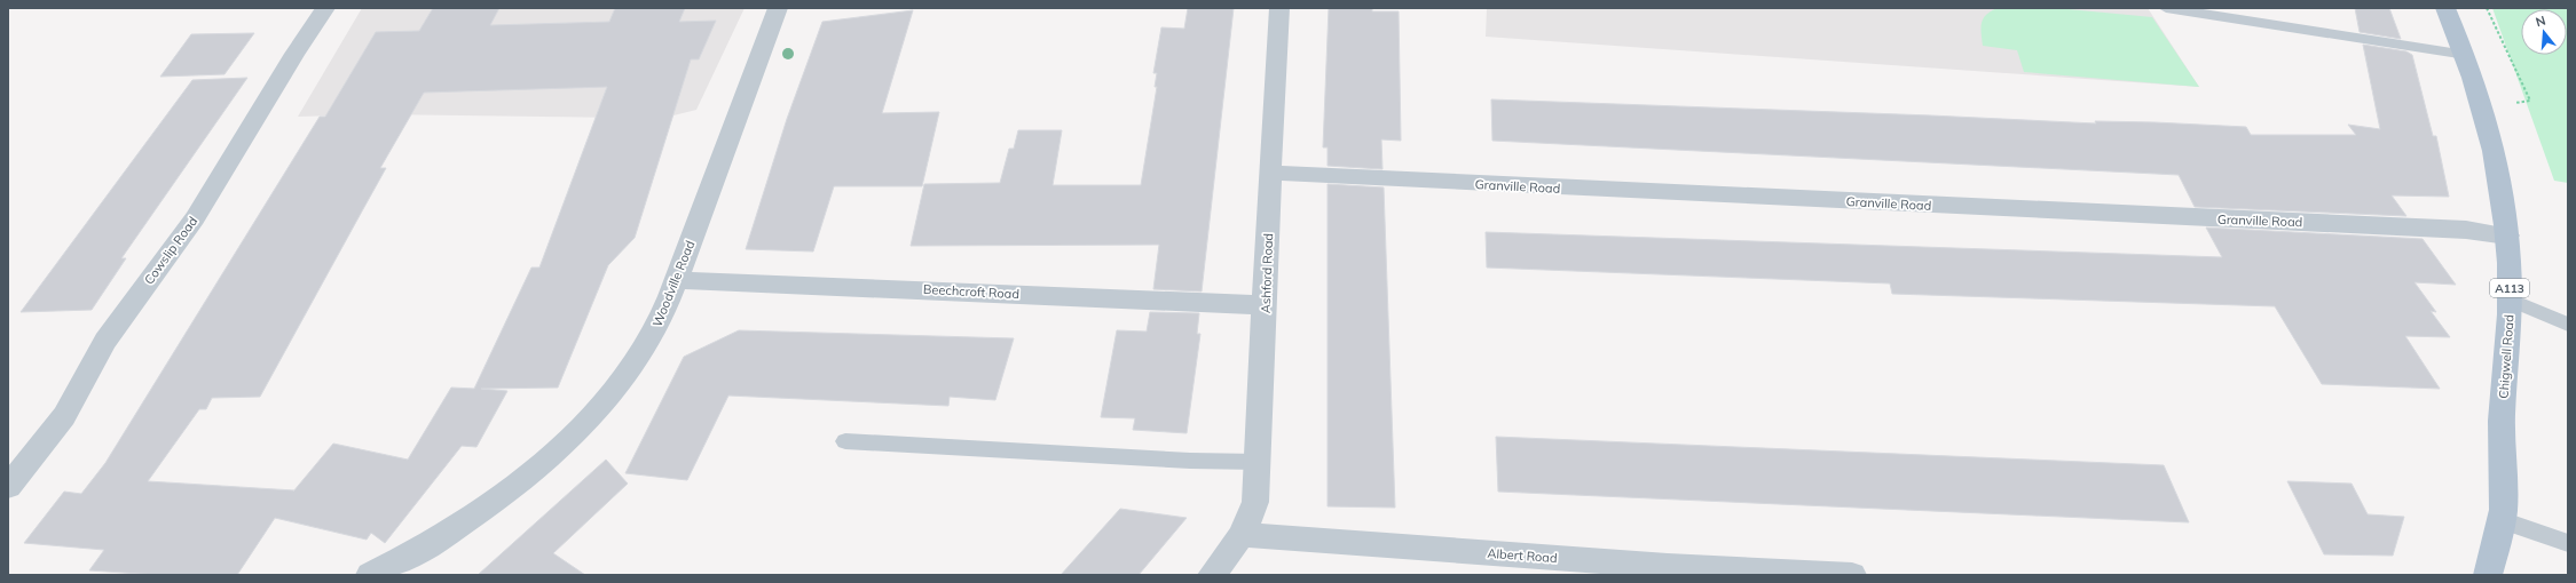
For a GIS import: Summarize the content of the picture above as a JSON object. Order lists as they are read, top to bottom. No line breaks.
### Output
{"streets":{"main road":["A113","Chigwell Road"],"street":["Granville Road","Cowslip Road","Ashford Road","Woodville Road","Beechcroft Road","Albert Road"]},"crossings":[["Granville Road","Ashford Road"],["Granville Road","Chigwell Road"],["Ashford Road","Beechcroft Road"],["Ashford Road","Albert Road"],["Woodville Road","Beechcroft Road"]],"north":"top"}
